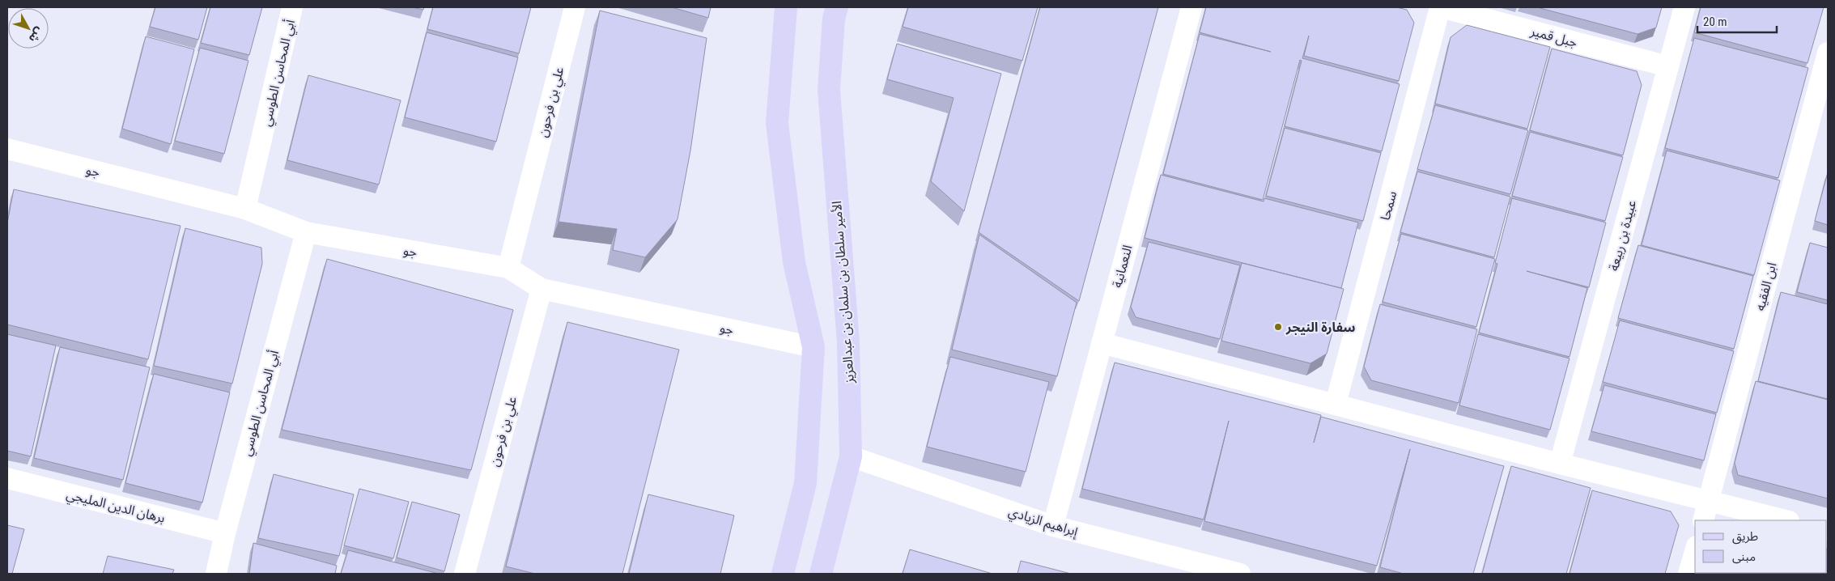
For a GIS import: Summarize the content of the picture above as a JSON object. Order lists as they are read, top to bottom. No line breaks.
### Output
{"streets":{"street":["جبل قمير","أبي المحاسن الطوسي","علي بن فرحون","جو","سمحا","عبيدة بن ربيعة","النعمانية","ابن الفقيه","الأمير سلطان بن سلمان بن عبدالعزيز","برهان الدين المليجي","إبراهيم الزيادي"]},"crossings":[["جبل قمير","سمحا"],["جبل قمير","عبيدة بن ربيعة"],["أبي المحاسن الطوسي","جو"],["أبي المحاسن الطوسي","برهان الدين المليجي"],["علي بن فرحون","جو"],["النعمانية","إبراهيم الزيادي"],["الأمير سلطان بن سلمان بن عبدالعزيز","إبراهيم الزيادي"]],"places":["سفارة النيجر"],"legend":["طريق","مبنى"],"scale_bar":"20 m","north":"bottom right"}
